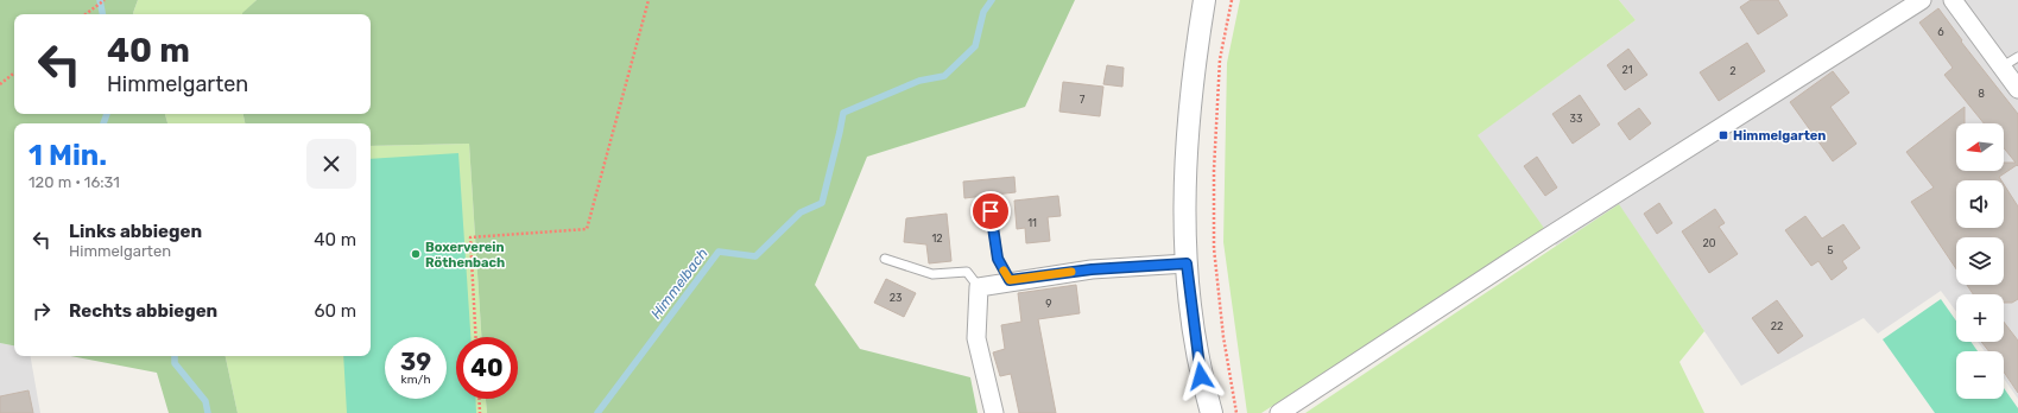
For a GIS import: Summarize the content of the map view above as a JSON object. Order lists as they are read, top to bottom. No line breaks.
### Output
{"water":["Himmelbach"],"places":{"transit":["Himmelgarten"],"other":["Boxerverein Röthenbach"]},"house_numbers":["6","21","2","8","7","33","11","12","20","5","23","9","22"],"north":"left","page":{"turn":["40 m","Himmelgarten"],"map_buttons":["+","−"],"heading":["1 Min.","120 m · 16:31"],"list":[{"name":"Links abbiegen","note":"Himmelgarten","value":"40 m"},{"name":"Rechts abbiegen","value":"60 m"}],"speed":"39 km/h","limit":"40"}}
